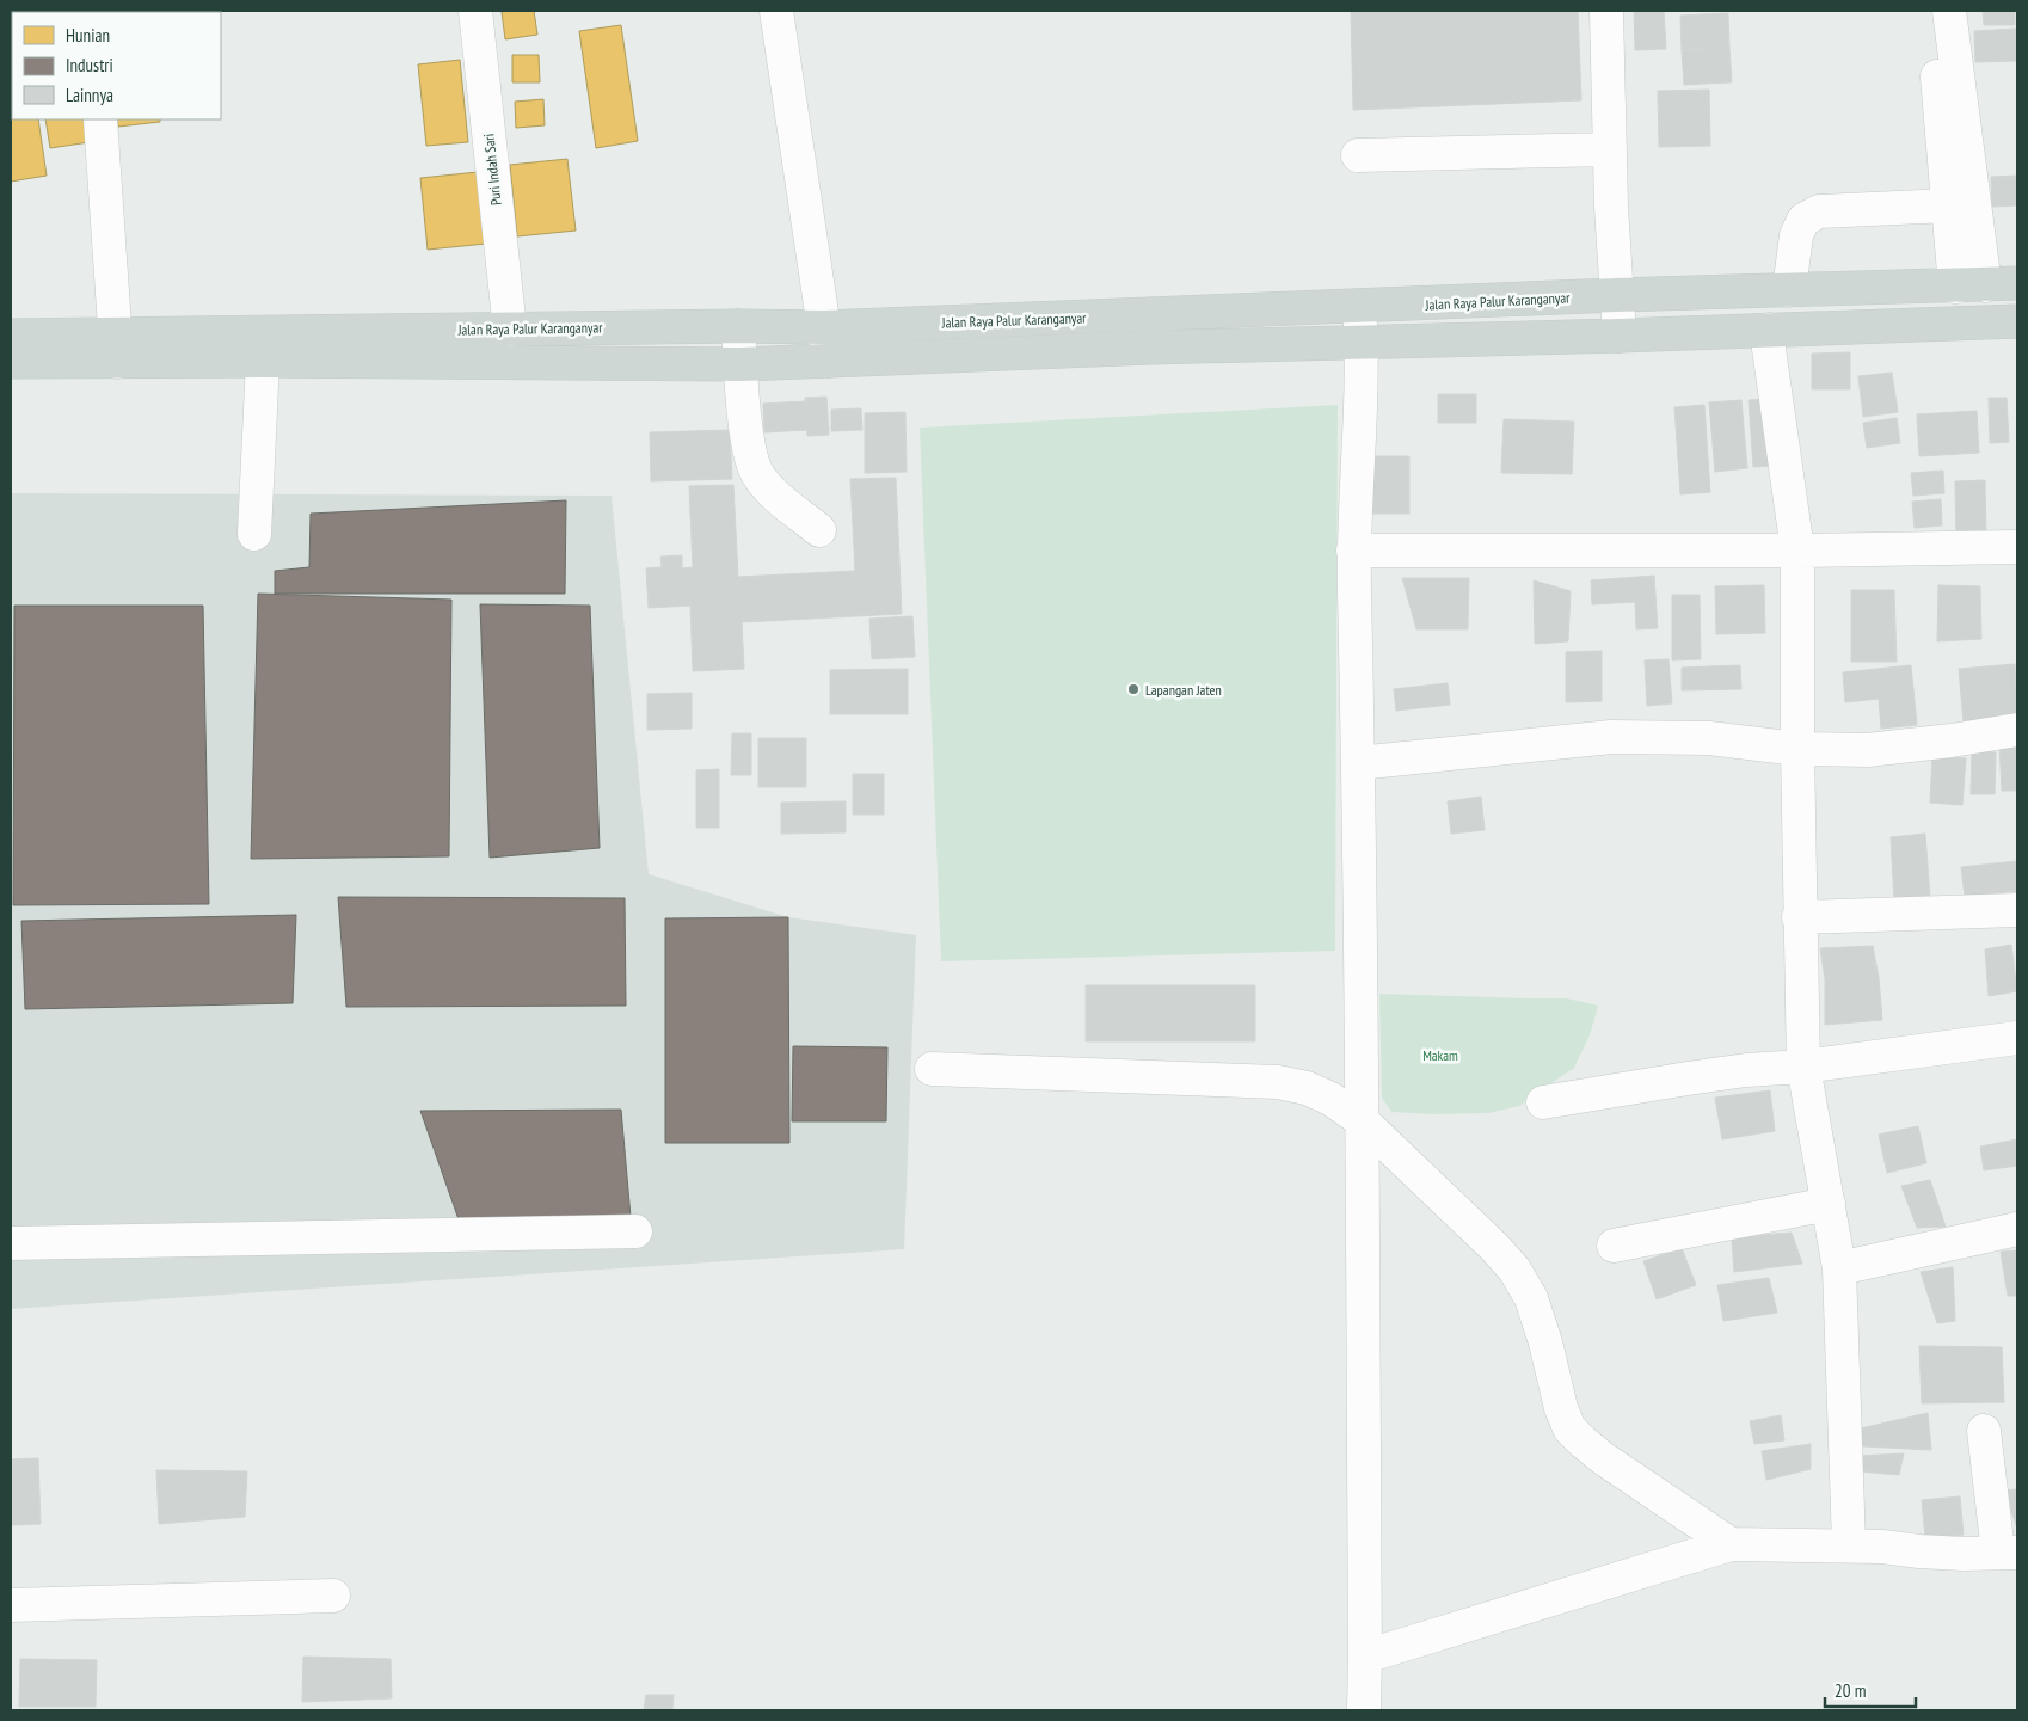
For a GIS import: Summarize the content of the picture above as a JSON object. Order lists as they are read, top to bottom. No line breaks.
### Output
{"streets":{"main road":["Jalan Raya Palur Karanganyar"],"street":["Puri Indah Sari"]},"crossings":[["Puri Indah Sari","Jalan Raya Palur Karanganyar"]],"parks":["Makam"],"places":["Lapangan Jaten"],"legend":["Hunian","Industri","Lainnya"],"scale_bar":"20 m"}
